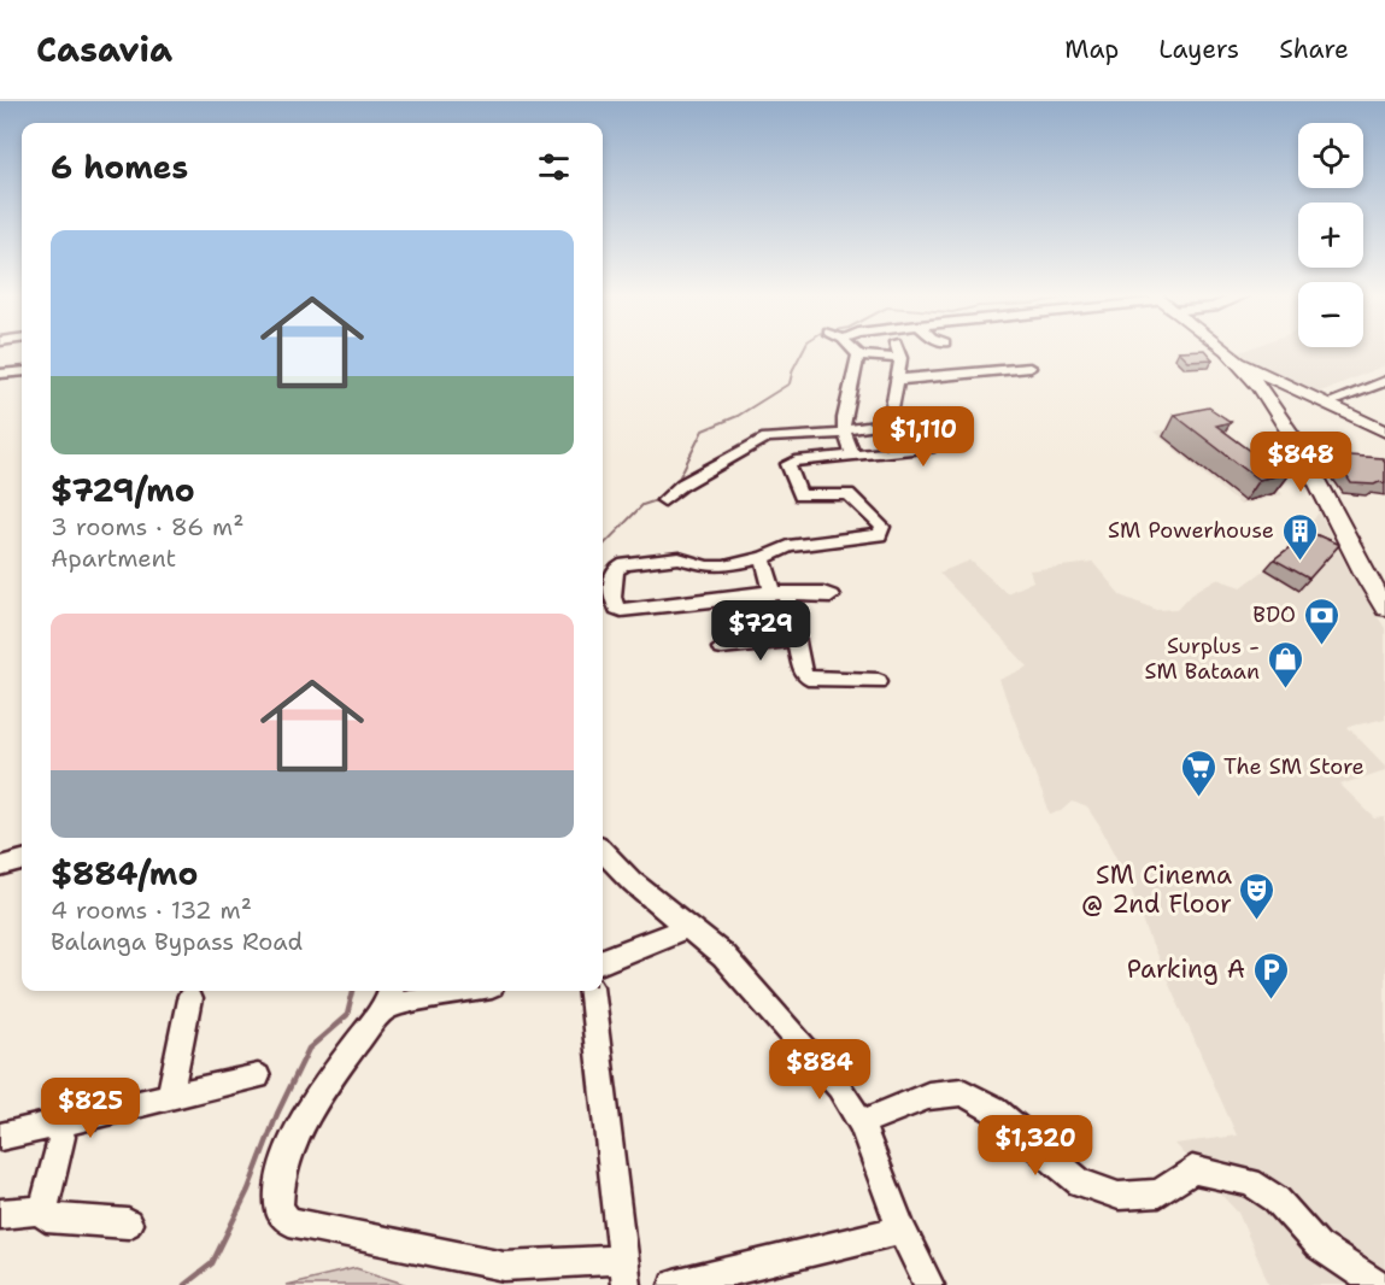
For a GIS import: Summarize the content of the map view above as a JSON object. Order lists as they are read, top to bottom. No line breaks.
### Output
{"places":{"building":["SM Powerhouse"],"bank":["BDO"],"shop":["Surplus - SM Bataan"],"supermarket":["The SM Store"],"theatre":["SM Cinema @ 2nd Floor"],"parking":["Parking A"]},"page":{"header":"Casavia","nav":["Map","Layers","Share"],"map_buttons":["+","−"],"heading":"6 homes","list":[{"name":"$729/mo","note":"3 rooms · 86 m² · Apartment"},{"name":"$884/mo","note":"4 rooms · 132 m² · Balanga Bypass Road"}],"price":["$1,110","$848","$729","$884","$825","$1,320"]}}
